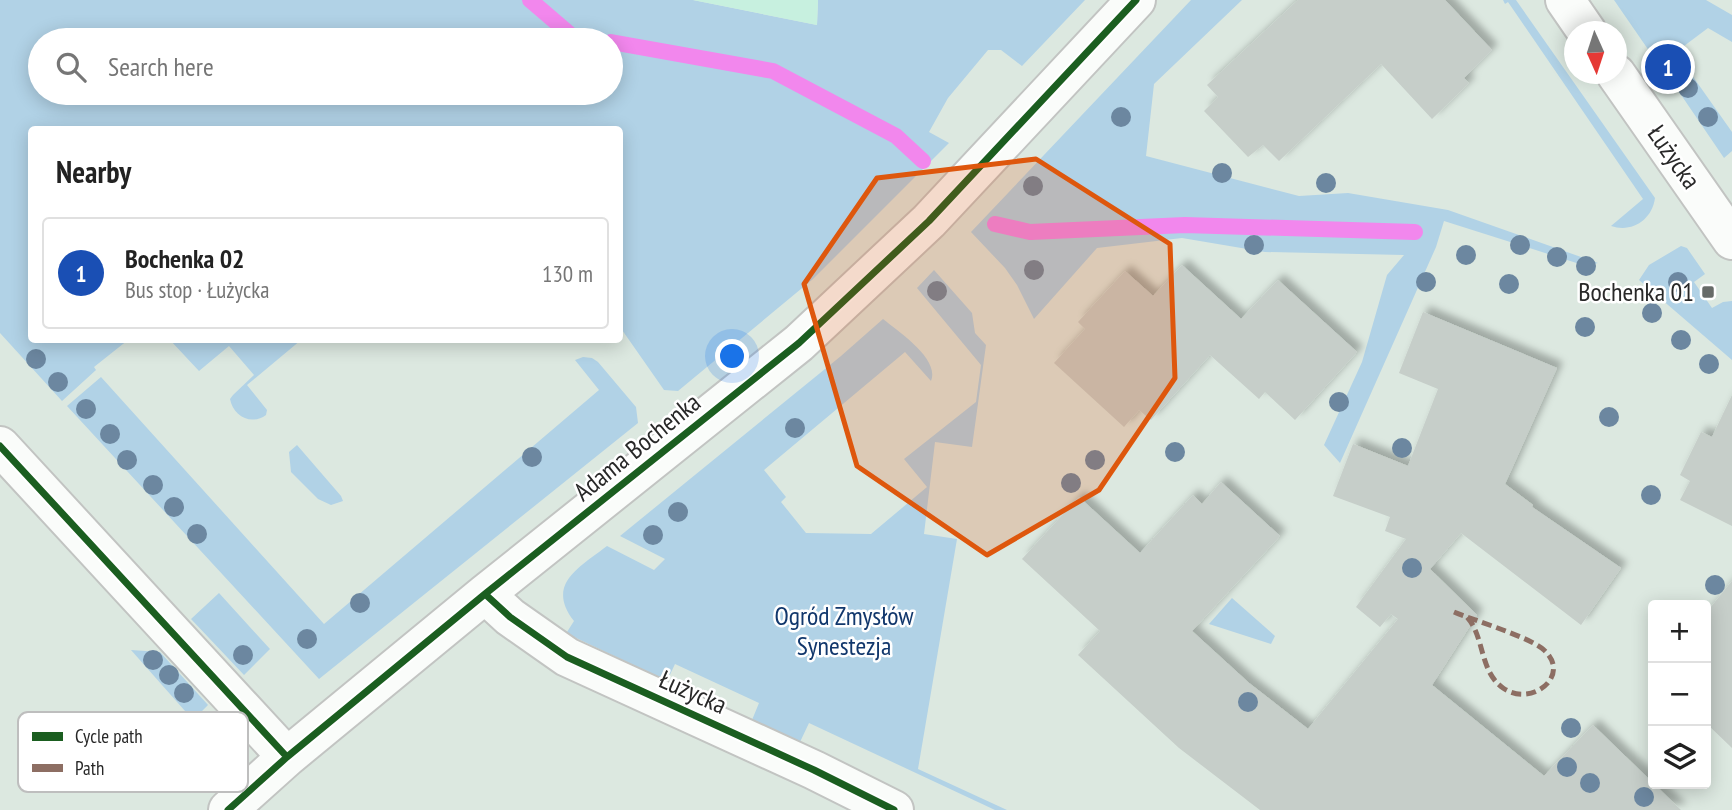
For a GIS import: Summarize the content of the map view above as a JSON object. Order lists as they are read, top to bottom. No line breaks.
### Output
{"streets":{"street":["Łużycka","Adama Bochenka"]},"crossings":[["Łużycka","Adama Bochenka"]],"parks":["Ogród Zmysłów Synestezja"],"places":{"transit":["Bochenka 01"]},"legend":["Cycle path","Path"],"north":"bottom","page":{"search":"Search here","pins":"1","heading":"Nearby","list":[{"mark":"1","name":"Bochenka 02","note":"Bus stop · Łużycka","value":"130 m"}],"map_buttons":["+","−"]}}
